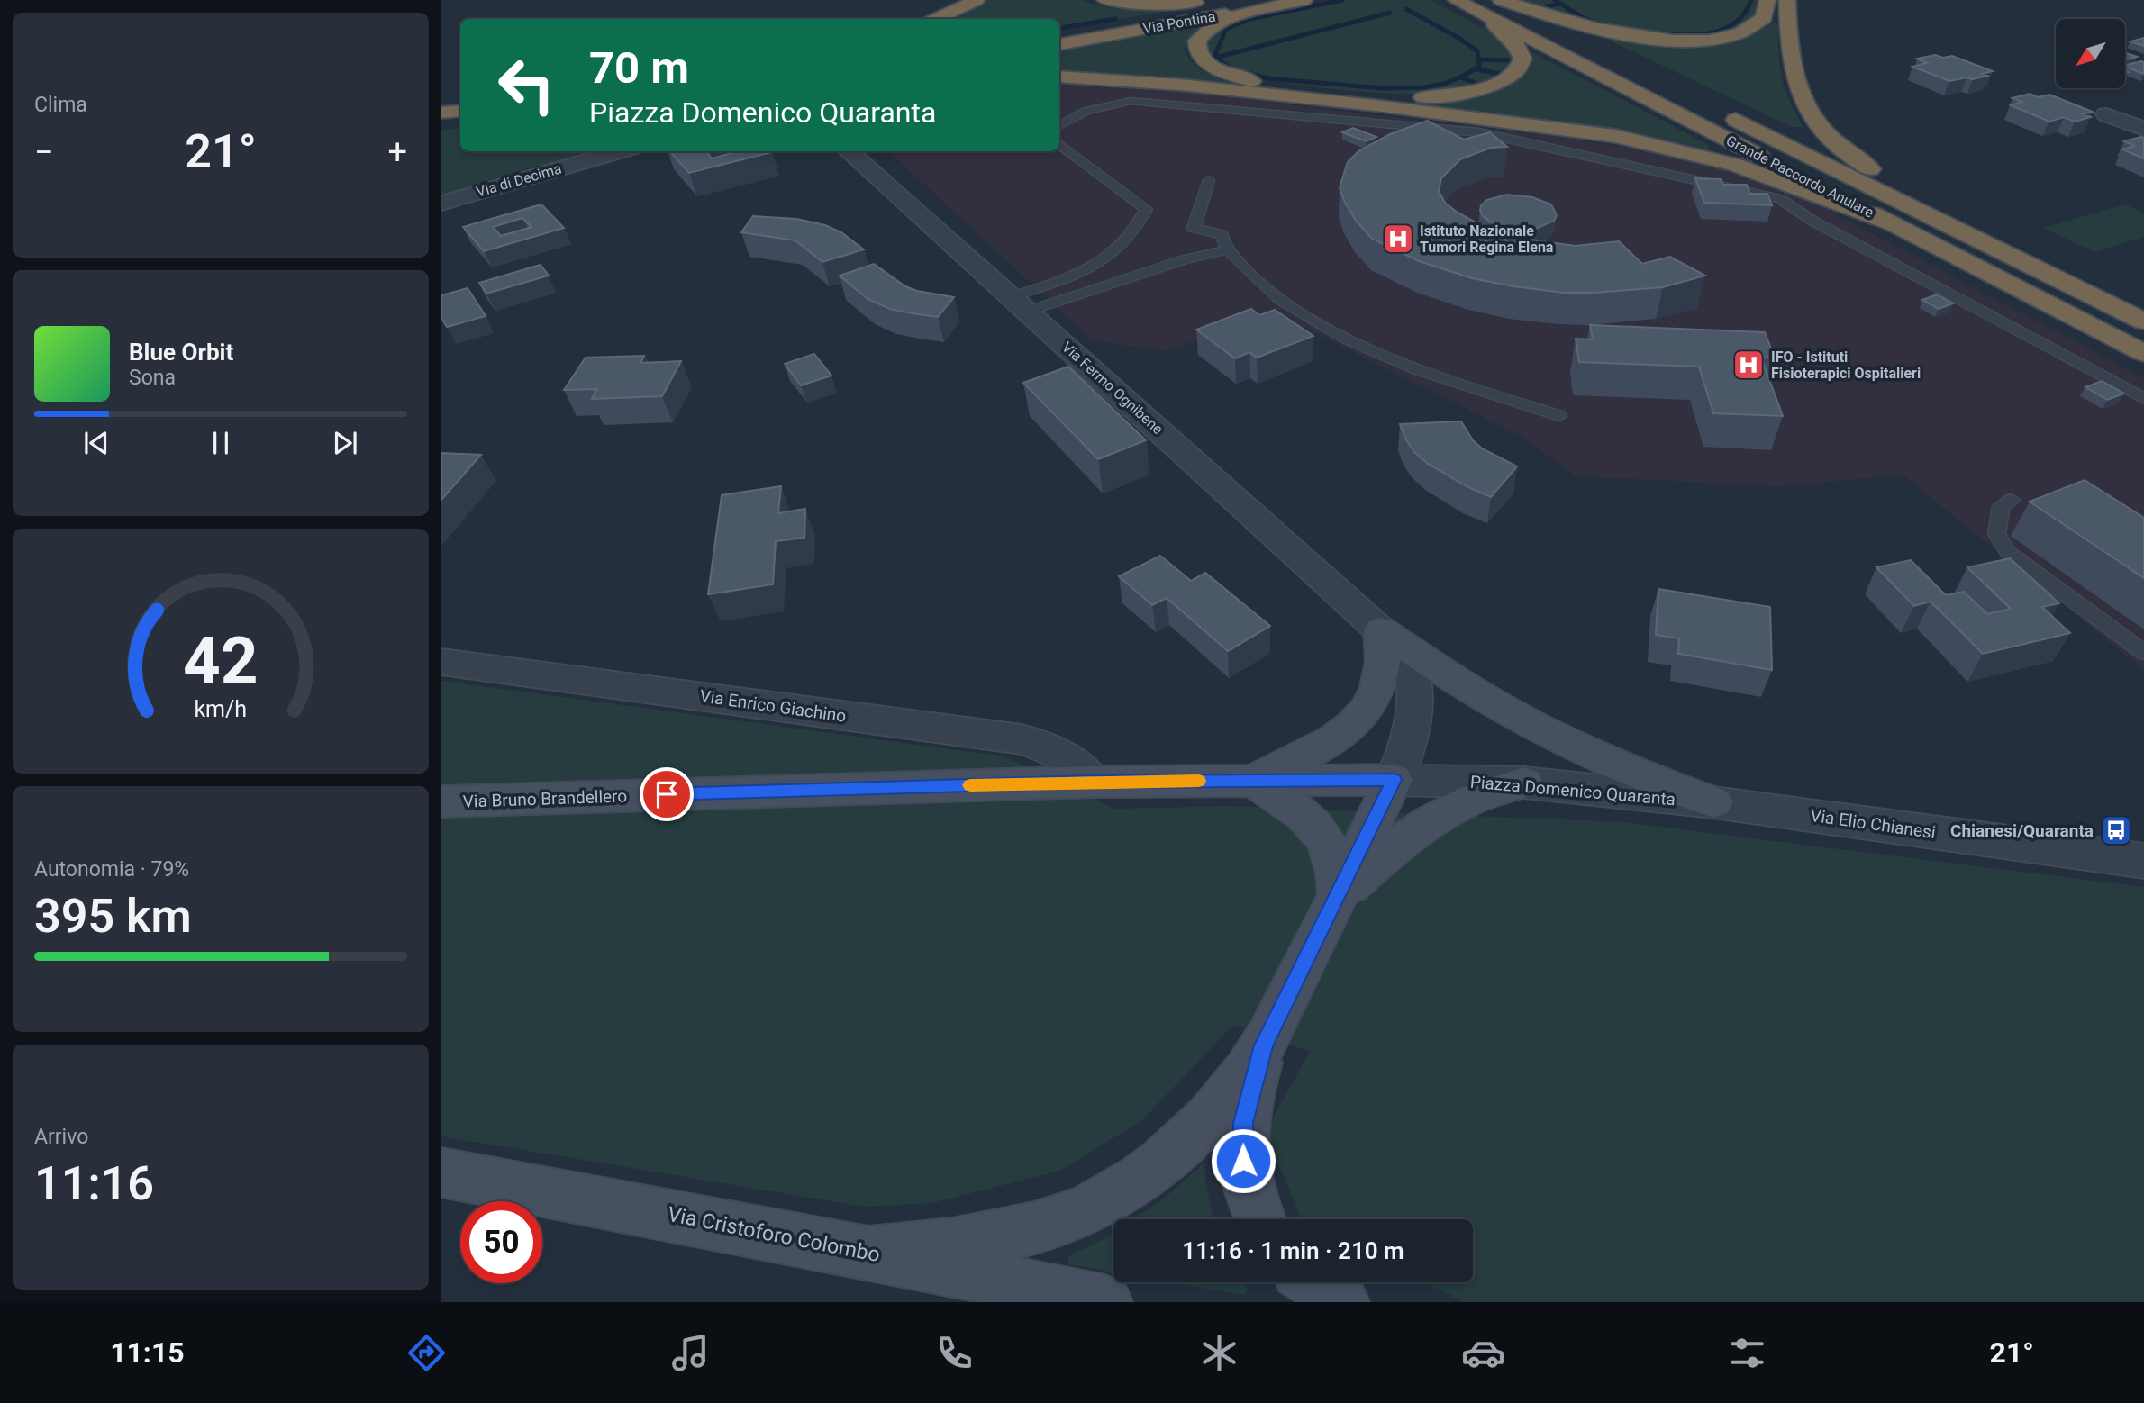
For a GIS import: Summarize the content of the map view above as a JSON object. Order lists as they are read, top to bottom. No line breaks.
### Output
{"streets":{"highway":["Via Pontina","Grande Raccordo Anulare"],"main road":["Piazza Domenico Quaranta","Via Bruno Brandellero","Via Cristoforo Colombo"],"street":["Via di Decima","Via Fermo Ognibene","Via Enrico Giachino","Via Elio Chianesi"]},"crossings":[["Via Enrico Giachino","Via Bruno Brandellero"],["Piazza Domenico Quaranta","Via Bruno Brandellero"],["Piazza Domenico Quaranta","Via Elio Chianesi"]],"places":{"hospital":["Istituto Nazionale Tumori Regina Elena","IFO - Istituti Fisioterapici Ospitalieri"],"bus stop":["Chianesi/Quaranta"]},"north":"bottom left","page":{"tile":["Clima",["Autonomia · 79%","395 km"],["Arrivo","11:16"]],"turn":["70 m","Piazza Domenico Quaranta"],"heat":["−","21°","+"],"song":["Blue Orbit","Sona"],"limit":"50","trip":"11:16 · 1 min · 210 m","tabs":["11:15","21°"],"gauge":["42","km/h"]}}
